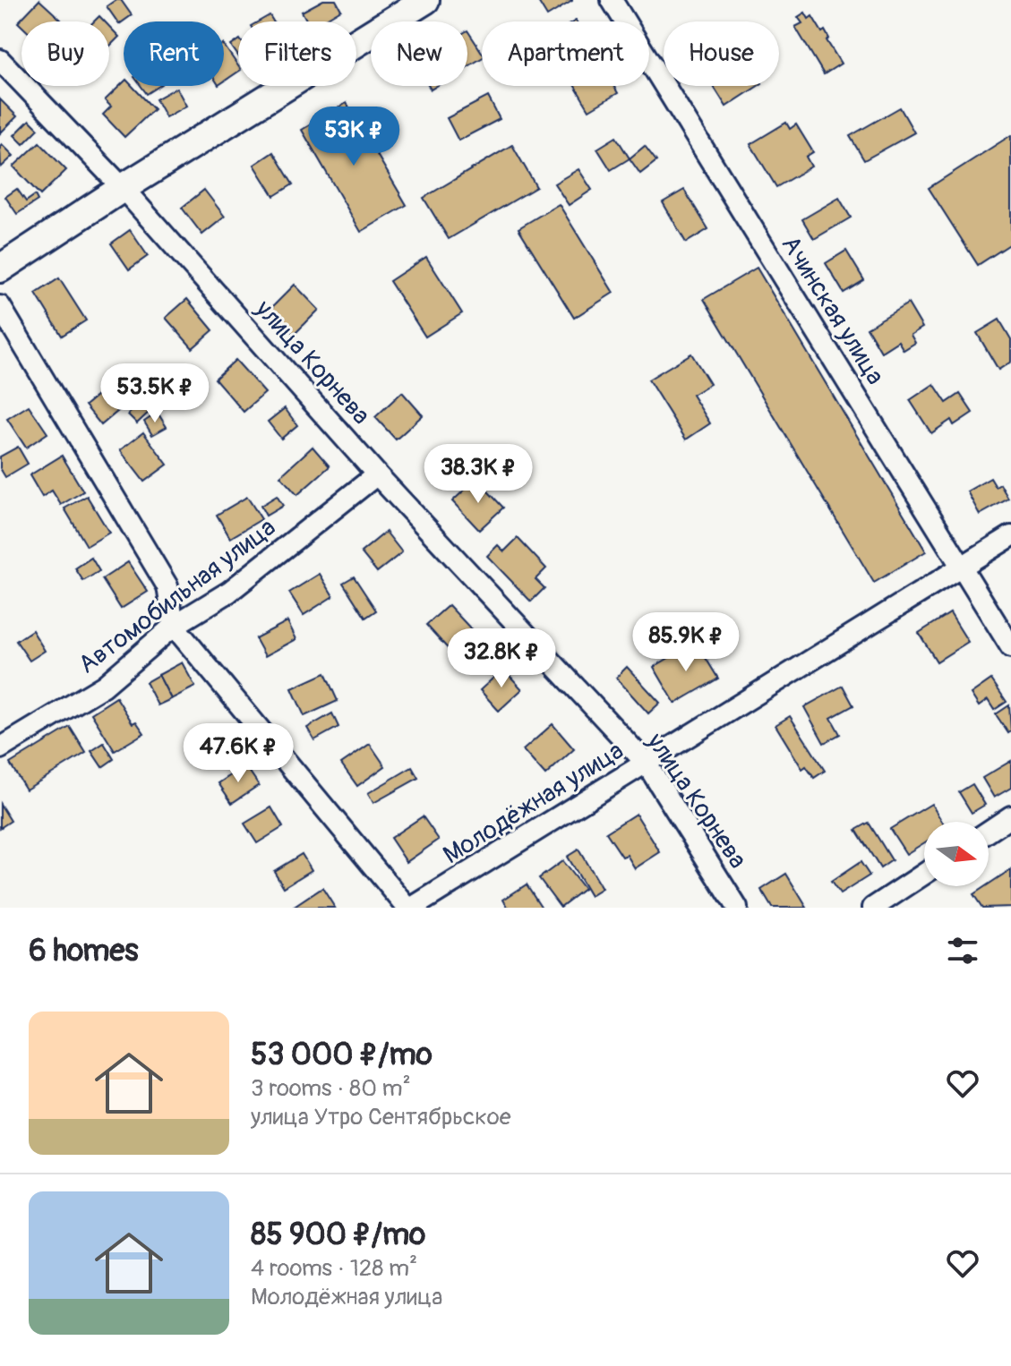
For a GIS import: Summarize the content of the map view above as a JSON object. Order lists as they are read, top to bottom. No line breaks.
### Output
{"streets":{"street":["Ачинская улица","улица Корнева","Автомобильная улица","Молодёжная улица"]},"crossings":[["Ачинская улица","Молодёжная улица"],["улица Корнева","Автомобильная улица"],["улица Корнева","Молодёжная улица"]],"north":"right","page":{"chip":["Buy","Rent","Filters","New","Apartment","House"],"price":["53K ₽","53.5K ₽","38.3K ₽","85.9K ₽","32.8K ₽","47.6K ₽"],"heading":"6 homes","list":[{"name":"53 000 ₽/mo","note":"3 rooms · 80 m² · улица Утро Сентябрьское"},{"name":"85 900 ₽/mo","note":"4 rooms · 128 m² · Молодёжная улица"}]}}
